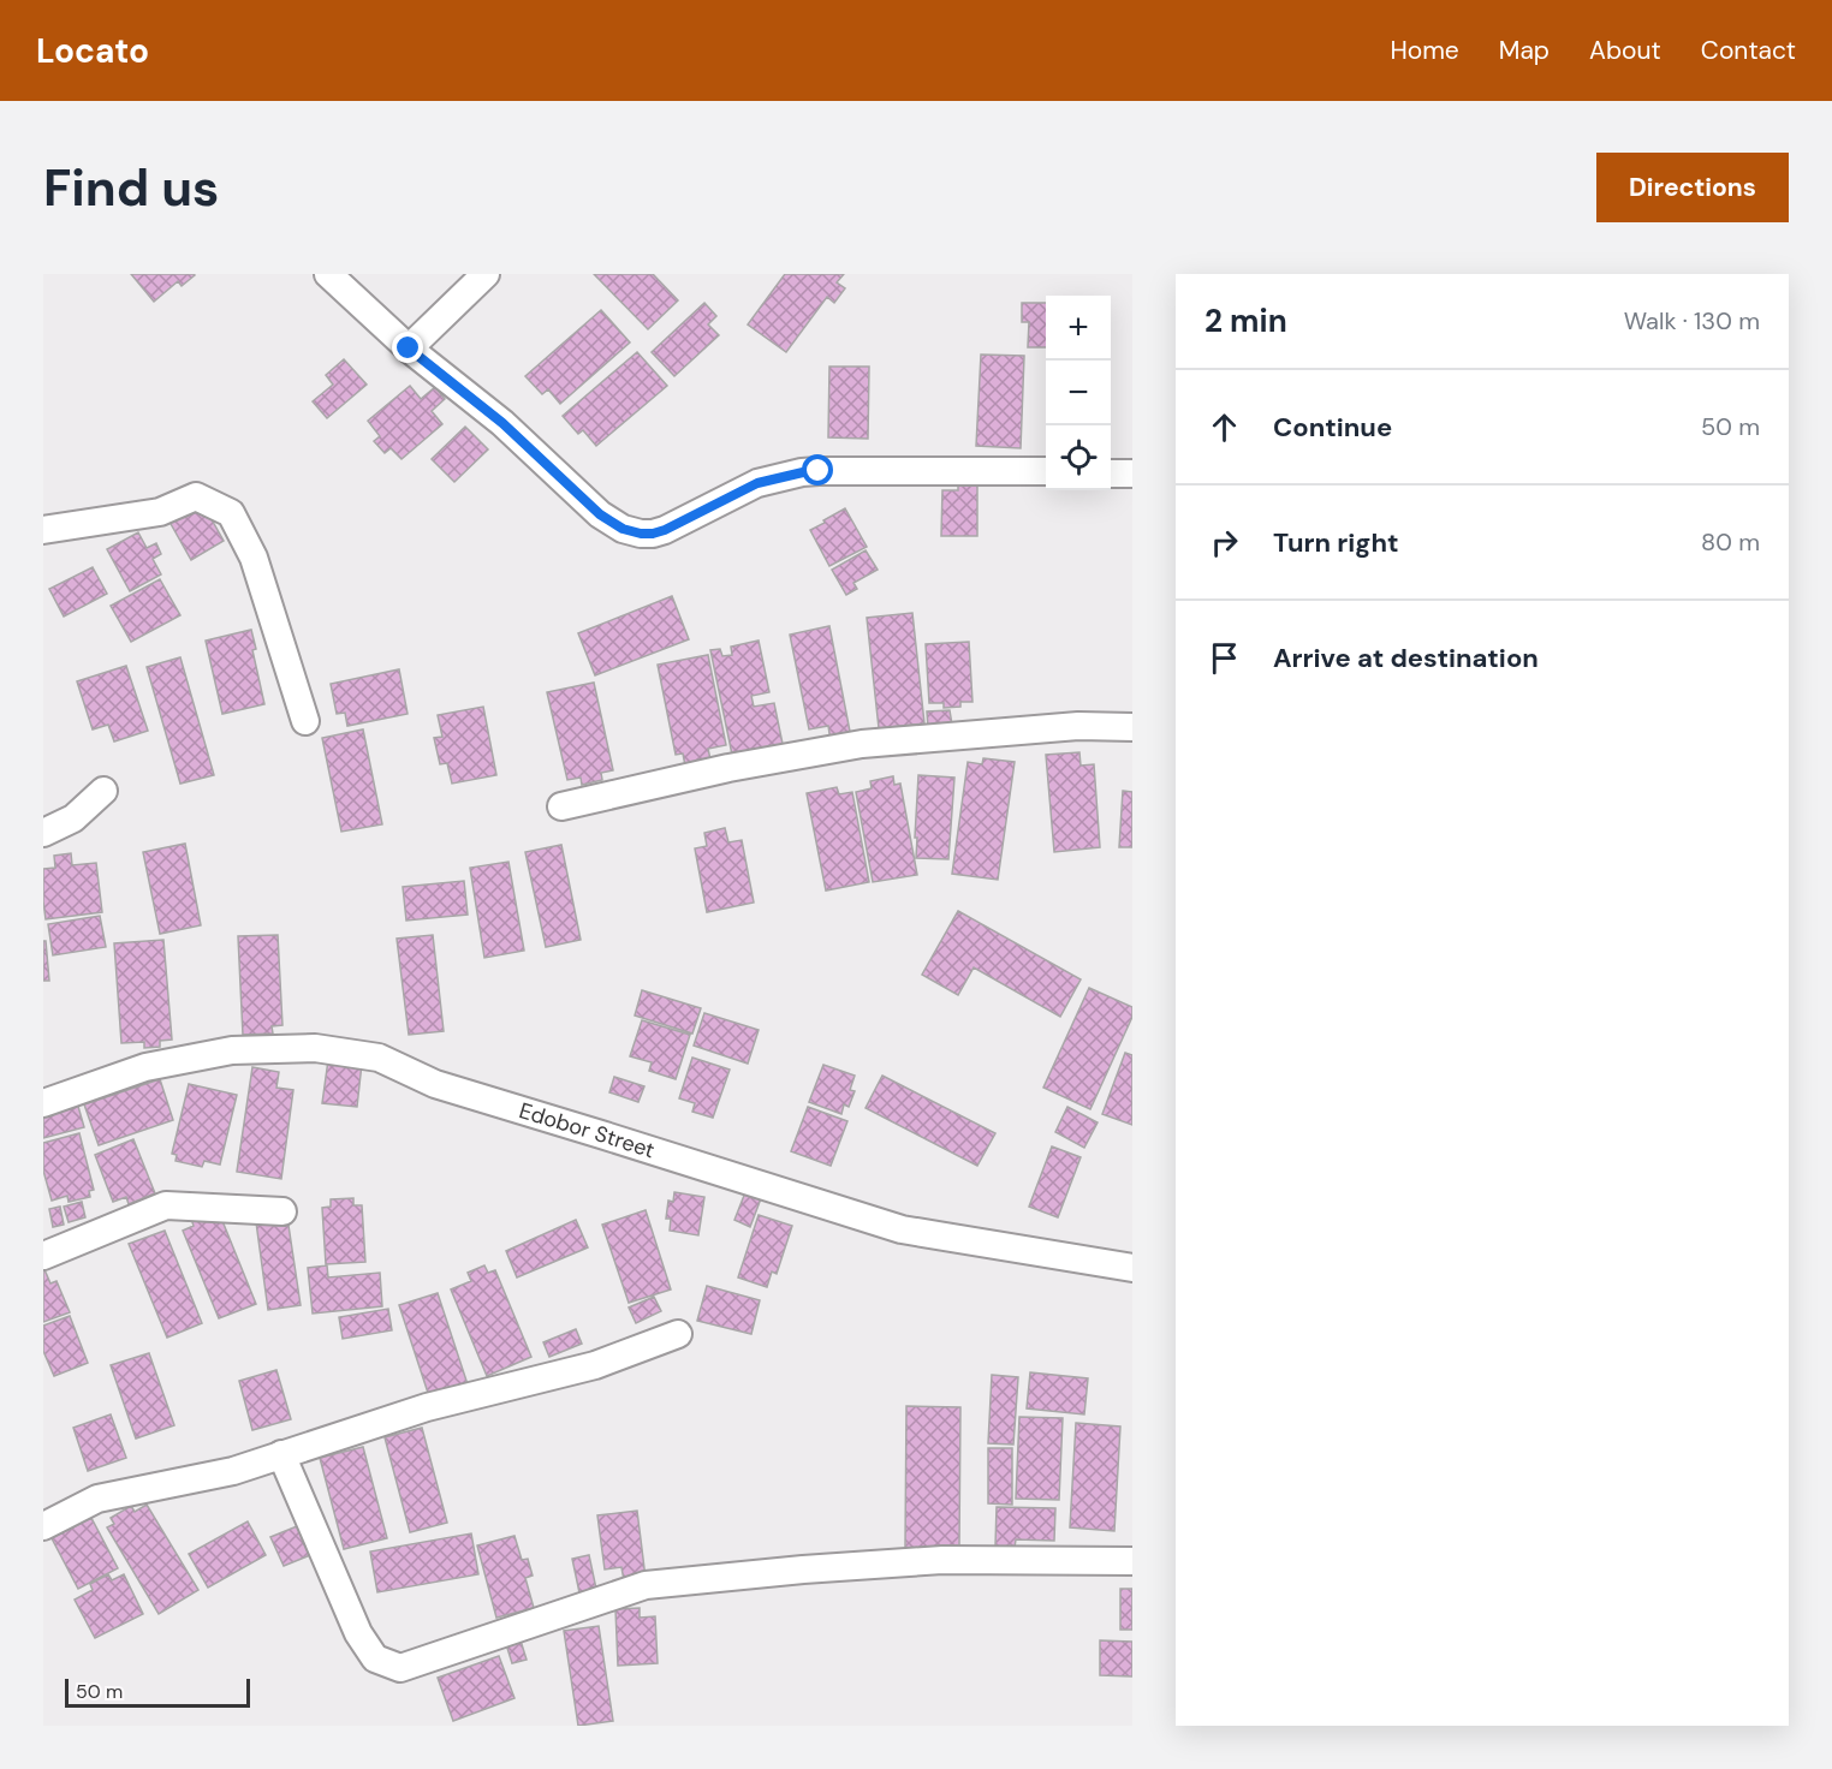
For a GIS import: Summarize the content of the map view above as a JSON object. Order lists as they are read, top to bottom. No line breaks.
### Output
{"streets":{"street":["Edobor Street"]},"scale_bar":"50 m","page":{"header":"Locato","nav":["Home","Map","About","Contact"],"buttons":"Directions","title":"Find us","heading":["2 min","Walk · 130 m"],"map_buttons":["+","−"],"list":[["Continue","50 m"],["Turn right","80 m"],"Arrive at destination"],"scale":"50 m"}}
